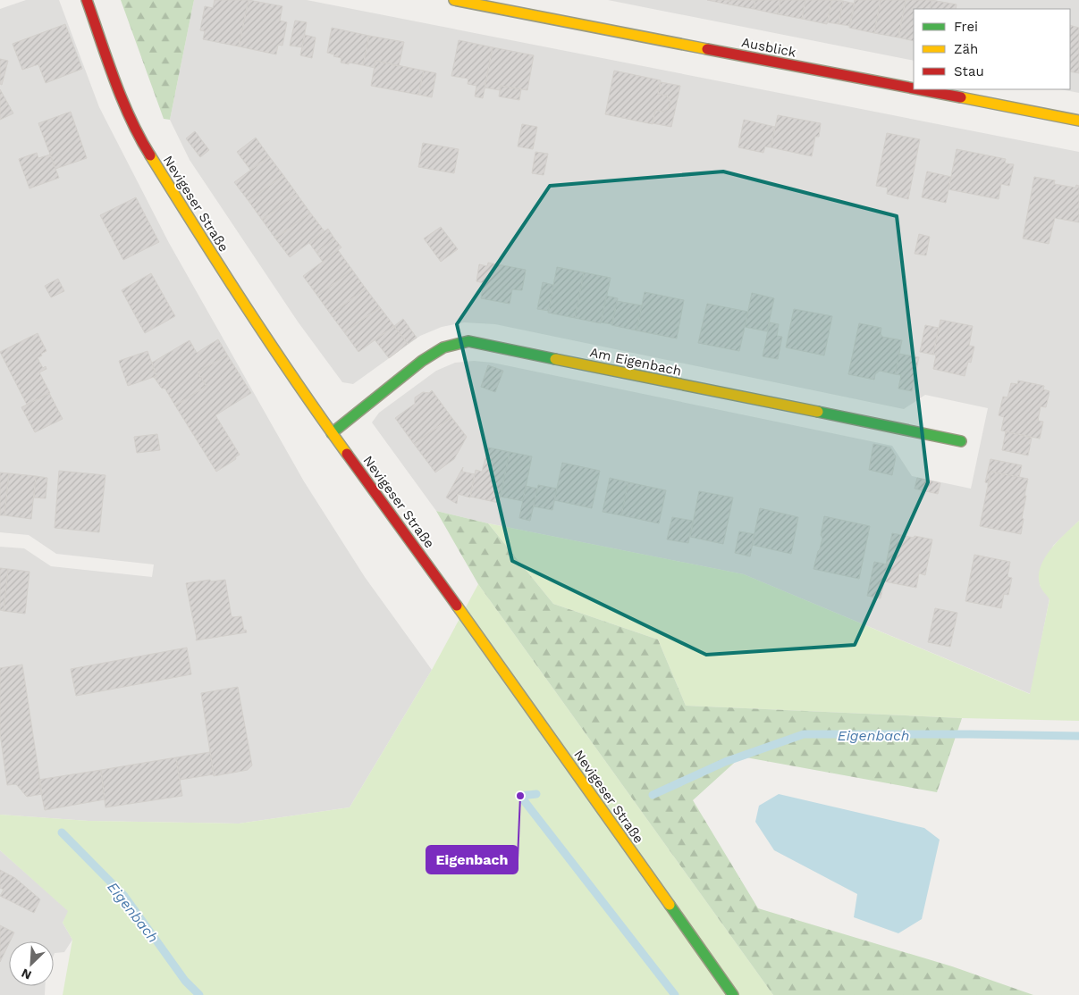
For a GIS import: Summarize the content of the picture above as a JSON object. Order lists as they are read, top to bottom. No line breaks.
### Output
{"streets":{"street":["Ausblick","Nevigeser Straße","Am Eigenbach"]},"crossings":[["Nevigeser Straße","Am Eigenbach"]],"water":["Eigenbach"],"places":["Eigenbach"],"legend":["Frei","Zäh","Stau"],"north":"bottom left"}
